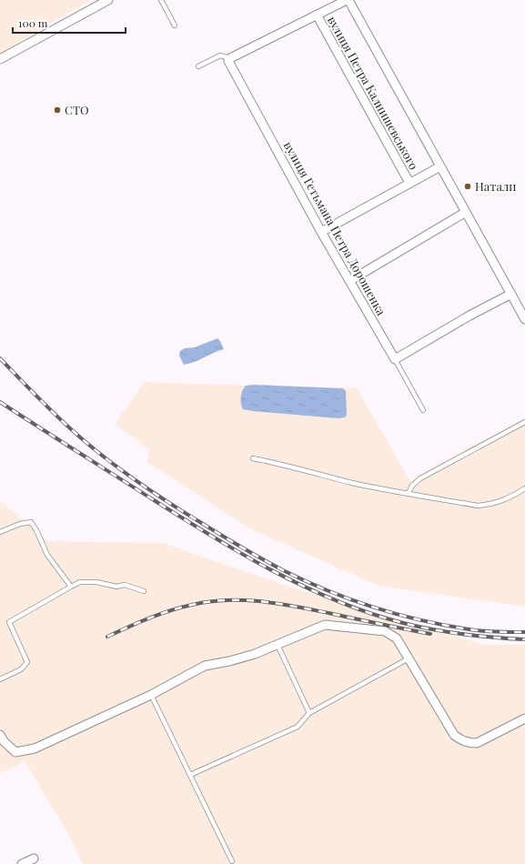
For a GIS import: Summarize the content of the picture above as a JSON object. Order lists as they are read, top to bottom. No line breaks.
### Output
{"streets":{"street":["вулиця Петра Калнишевського","вулиця Гетьмана Петра Дорошенка"]},"places":["СТО","Натали"],"scale_bar":"100 m"}
